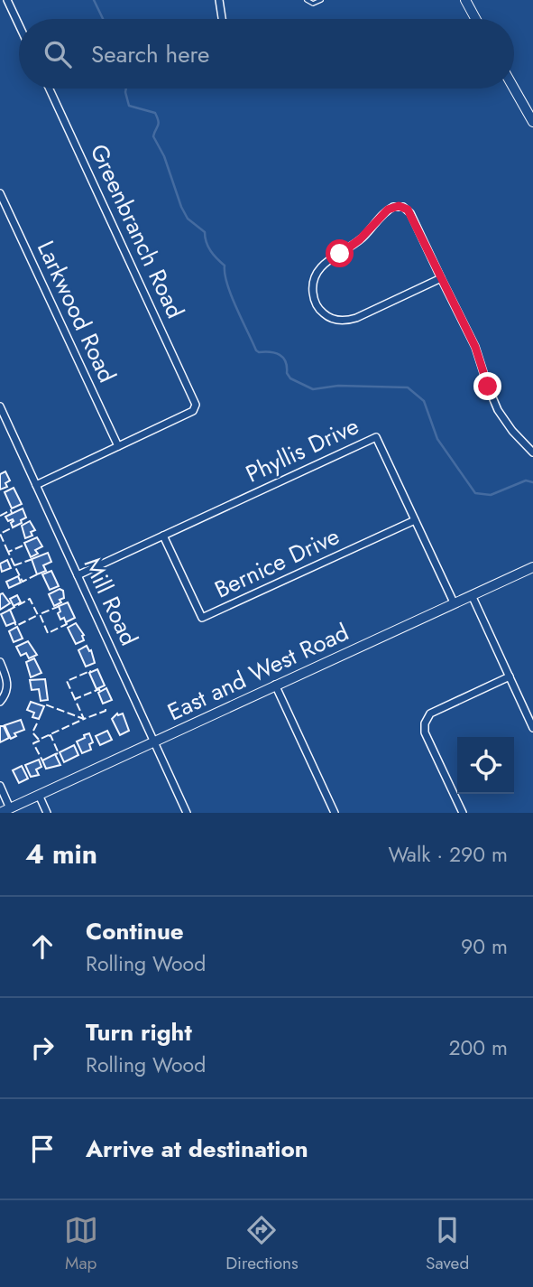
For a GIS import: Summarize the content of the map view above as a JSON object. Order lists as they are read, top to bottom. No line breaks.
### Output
{"streets":{"street":["Greenbranch Road","Larkwood Road","Phyllis Drive","Bernice Drive","Mill Road","East and West Road"]},"crossings":[["Greenbranch Road","Larkwood Road"],["Phyllis Drive","Bernice Drive"],["Phyllis Drive","Mill Road"],["Phyllis Drive","East and West Road"],["Mill Road","East and West Road"]],"page":{"search":"Search here","heading":["4 min","Walk · 290 m"],"list":[["Continue","Rolling Wood","90 m"],["Turn right","Rolling Wood","200 m"],"Arrive at destination"],"nav":["Map","Directions","Saved"]}}
